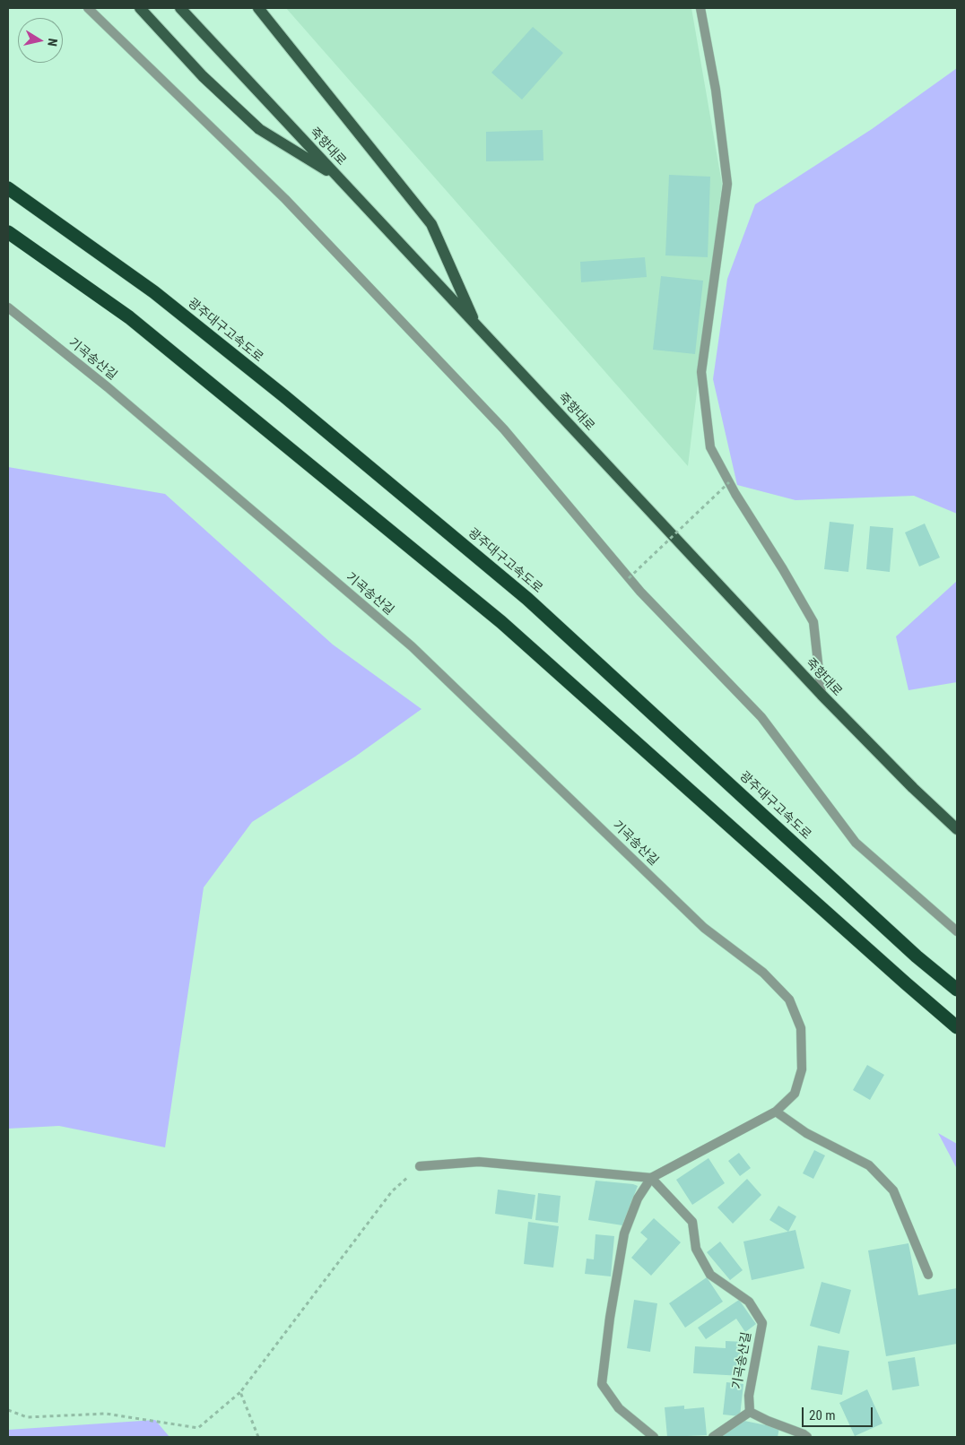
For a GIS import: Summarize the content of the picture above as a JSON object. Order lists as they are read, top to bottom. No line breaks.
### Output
{"streets":{"highway":["광주대구고속도로"],"main road":["죽향대로"],"street":["기곡송산길"]},"scale_bar":"20 m","north":"right"}
